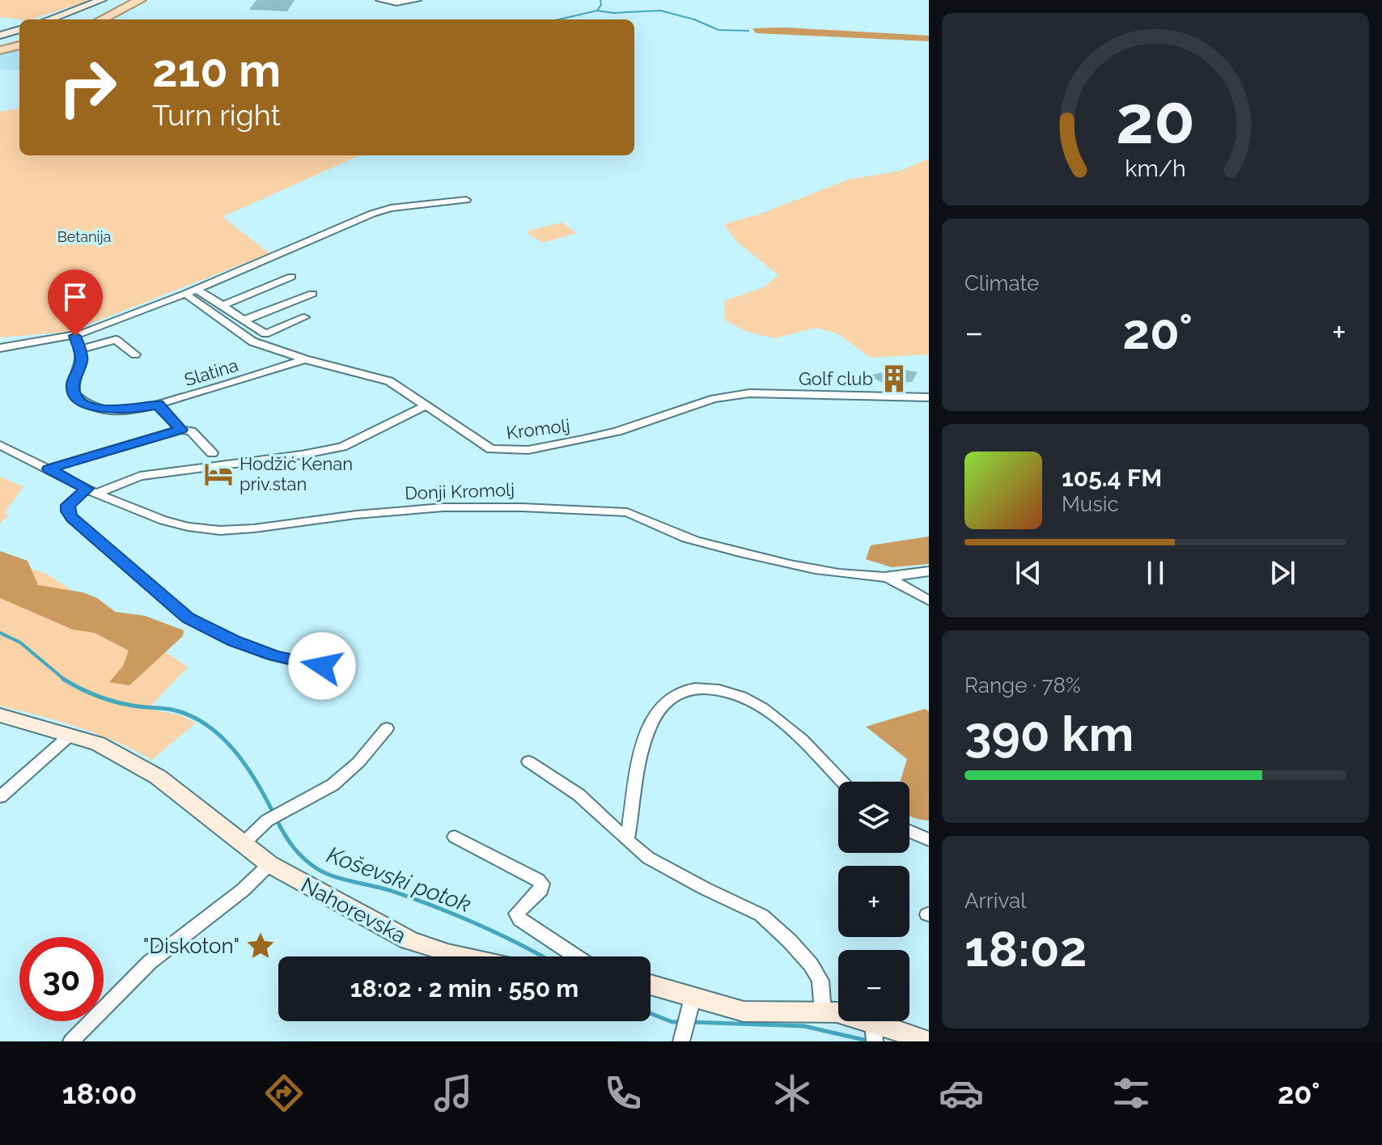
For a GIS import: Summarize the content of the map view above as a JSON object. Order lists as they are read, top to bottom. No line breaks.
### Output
{"streets":{"street":["Slatina","Kromolj","Donji Kromolj","Nahorevska"]},"crossings":[["Slatina","Kromolj"]],"water":["Koševski potok"],"parks":["Betanija"],"places":{"building":["Golf club"],"hotel":["Hodžić Kenan priv.stan"],"place":["\"Diskoton\""]},"page":{"turn":["210 m","Turn right"],"tile":["Climate",["Range · 78%","390 km"],["Arrival","18:02"]],"heat":["−","20°","+"],"song":["105.4 FM","Music"],"map_buttons":["+","−"],"limit":"30","trip":"18:02 · 2 min · 550 m","tabs":["18:00","20°"],"gauge":["20","km/h"]}}
